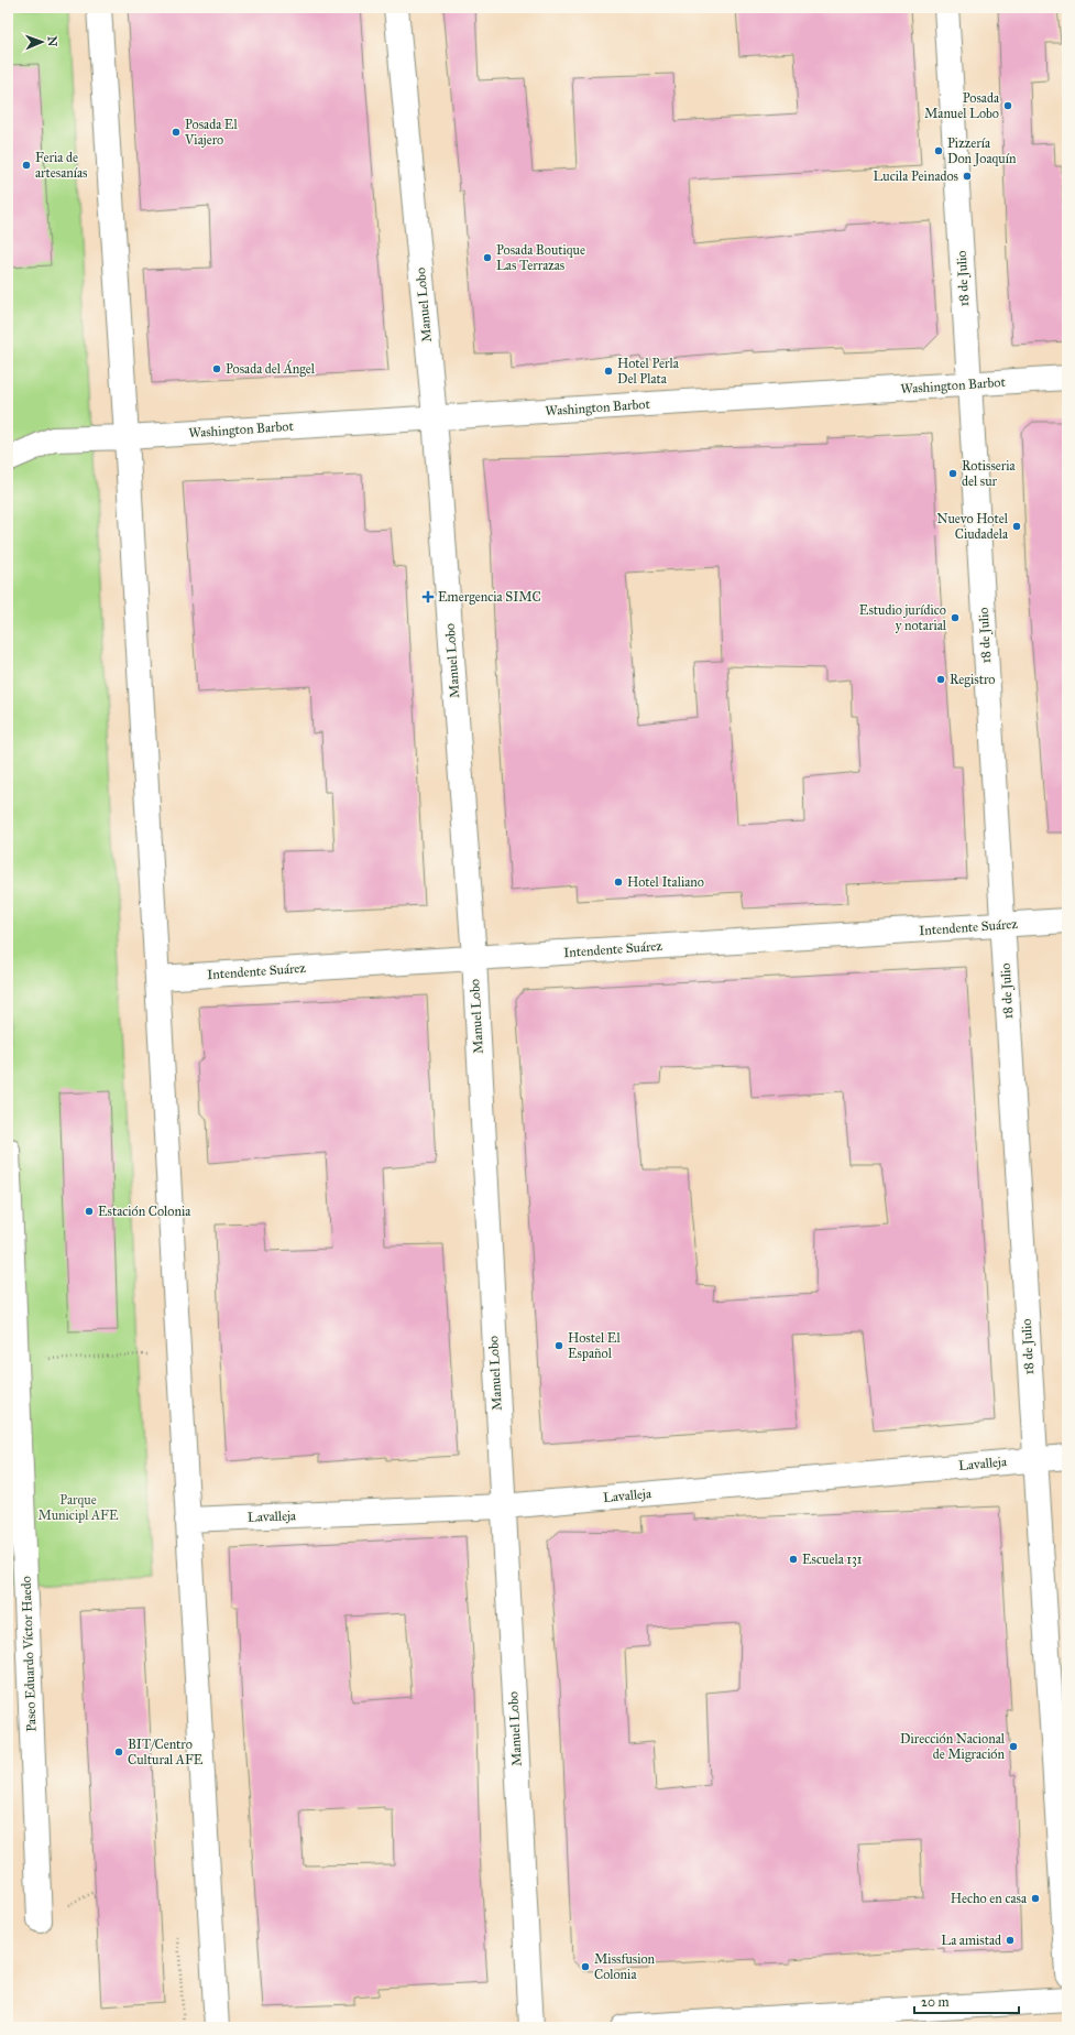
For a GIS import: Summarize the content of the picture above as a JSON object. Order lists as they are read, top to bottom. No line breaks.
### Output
{"streets":{"street":["18 de Julio","Manuel Lobo","Washington Barbot","Intendente Suárez","Lavalleja","Paseo Eduardo Víctor Haedo"]},"crossings":[["18 de Julio","Washington Barbot"],["18 de Julio","Intendente Suárez"],["18 de Julio","Lavalleja"],["Manuel Lobo","Washington Barbot"],["Manuel Lobo","Intendente Suárez"],["Manuel Lobo","Lavalleja"]],"parks":["Parque Municipl AFE"],"places":{"other":["Posada Manuel Lobo","Posada El Viajero","Pizzería Don Joaquín","Feria de artesanías","Lucila Peinados","Posada Boutique Las Terrazas","Posada del Ángel","Hotel Perla Del Plata","Rotisseria del sur","Nuevo Hotel Ciudadela","Estudio jurídico y notarial","Registro","Hotel Italiano","Estación Colonia","Hostel El Español","Escuela 131","Dirección Nacional de Migración","BIT/Centro Cultural AFE","Hecho en casa","La amistad","Missfusion Colonia"],"health":["Emergencia SIMC"]},"scale_bar":"20 m","north":"right"}
